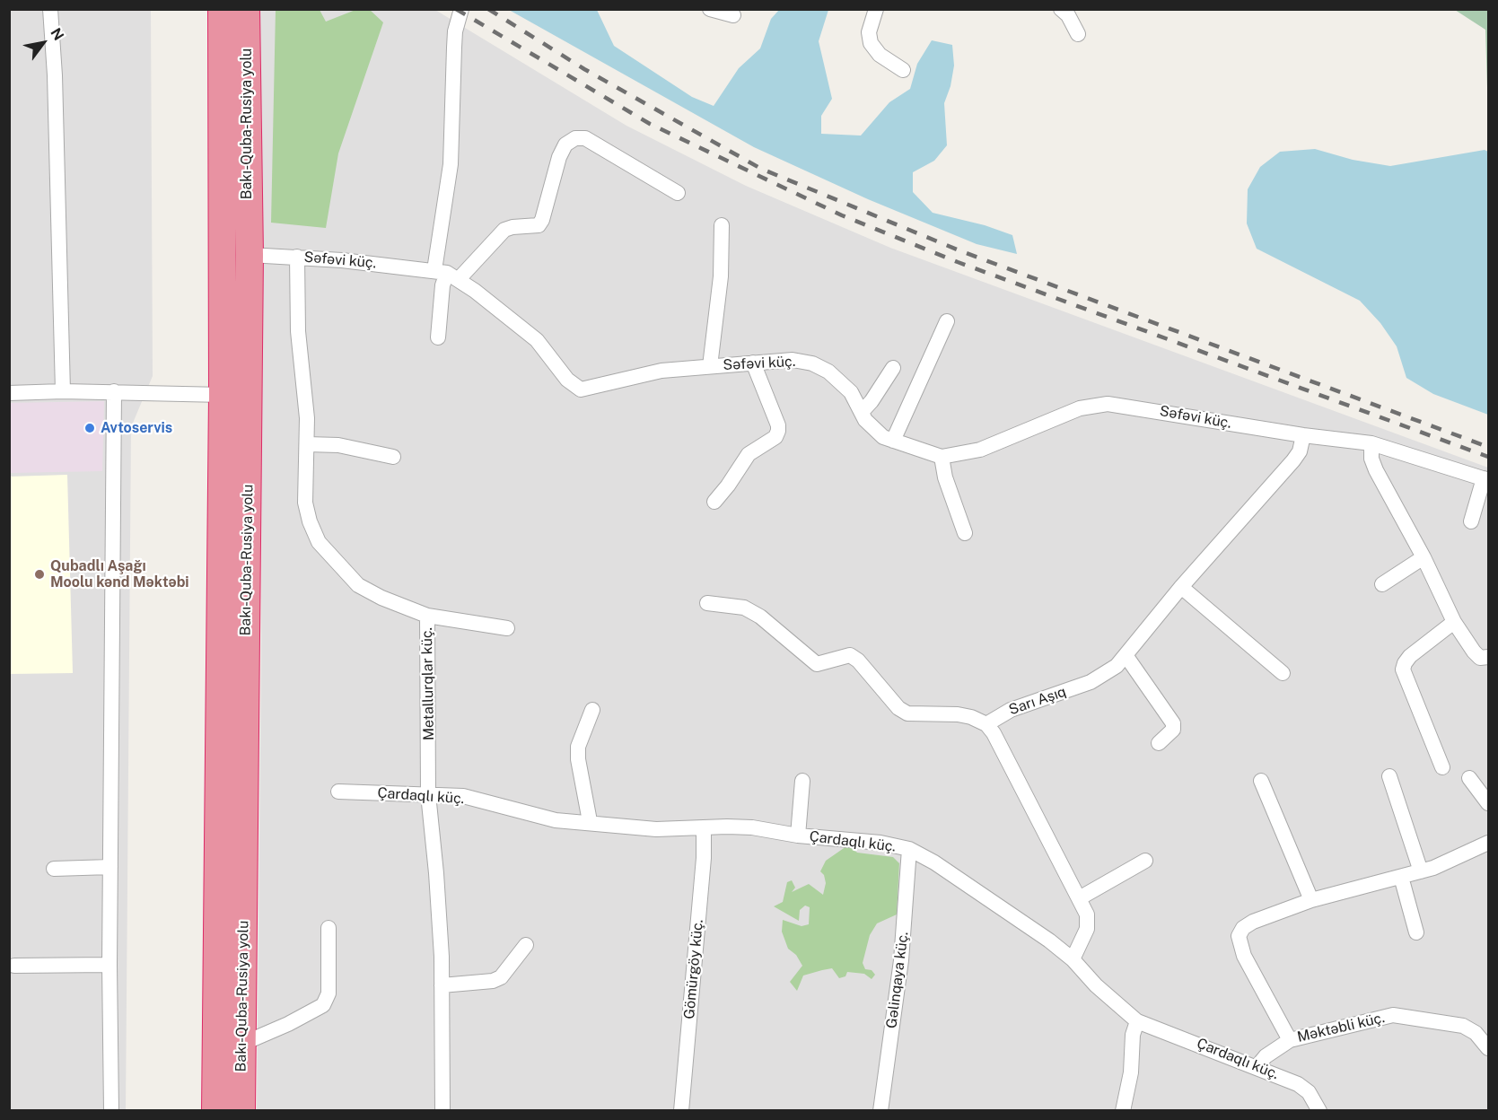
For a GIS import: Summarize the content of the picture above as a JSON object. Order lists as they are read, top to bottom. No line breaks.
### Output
{"streets":{"highway":["Bakı-Quba-Rusiya yolu"],"street":["Səfəvi küç.","Metallurqlar küç.","Sarı Aşıq","Çardaqlı küç.","Gömürgöy küç.","Gəlinqaya küç.","Məktəbli küç."]},"crossings":[["Bakı-Quba-Rusiya yolu","Səfəvi küç."],["Səfəvi küç.","Metallurqlar küç."],["Səfəvi küç.","Sarı Aşıq"],["Metallurqlar küç.","Çardaqlı küç."],["Çardaqlı küç.","Gömürgöy küç."],["Çardaqlı küç.","Gəlinqaya küç."],["Çardaqlı küç.","Məktəbli küç."]],"places":["Avtoservis","Qubadlı Aşağı Moolu kənd Məktəbi"],"north":"top right"}
